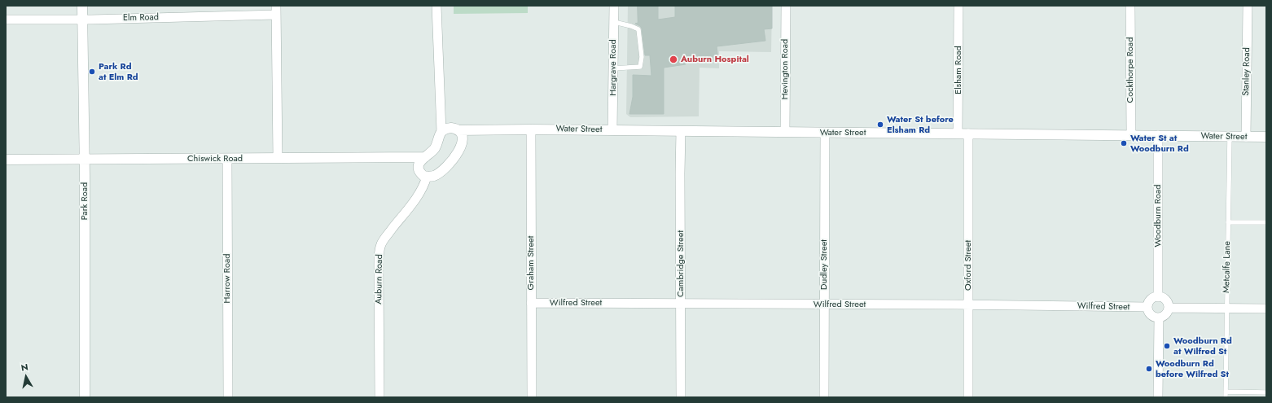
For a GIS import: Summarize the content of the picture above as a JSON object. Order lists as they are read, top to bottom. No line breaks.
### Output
{"streets":{"street":["Elm Road","Hargrave Road","Hevington Road","Elsham Road","Cockthorpe Road","Stanley Road","Water Street","Chiswick Road","Park Road","Woodburn Road","Graham Street","Cambridge Street","Dudley Street","Oxford Street","Harrow Road","Auburn Road","Wilfred Street"],"lane":["Metcalfe Lane"]},"crossings":[["Elm Road","Park Road"],["Hargrave Road","Water Street"],["Hevington Road","Water Street"],["Elsham Road","Water Street"],["Cockthorpe Road","Water Street"],["Stanley Road","Water Street"],["Water Street","Woodburn Road"],["Water Street","Graham Street"],["Water Street","Cambridge Street"],["Water Street","Dudley Street"],["Water Street","Oxford Street"],["Water Street","Metcalfe Lane"],["Chiswick Road","Park Road"],["Chiswick Road","Harrow Road"],["Woodburn Road","Wilfred Street"],["Graham Street","Wilfred Street"],["Cambridge Street","Wilfred Street"],["Dudley Street","Wilfred Street"],["Oxford Street","Wilfred Street"]],"places":["Auburn Hospital","Park Rd at Elm Rd","Water St before Elsham Rd","Water St at Woodburn Rd","Woodburn Rd at Wilfred St","Woodburn Rd before Wilfred St"],"north":"top"}
